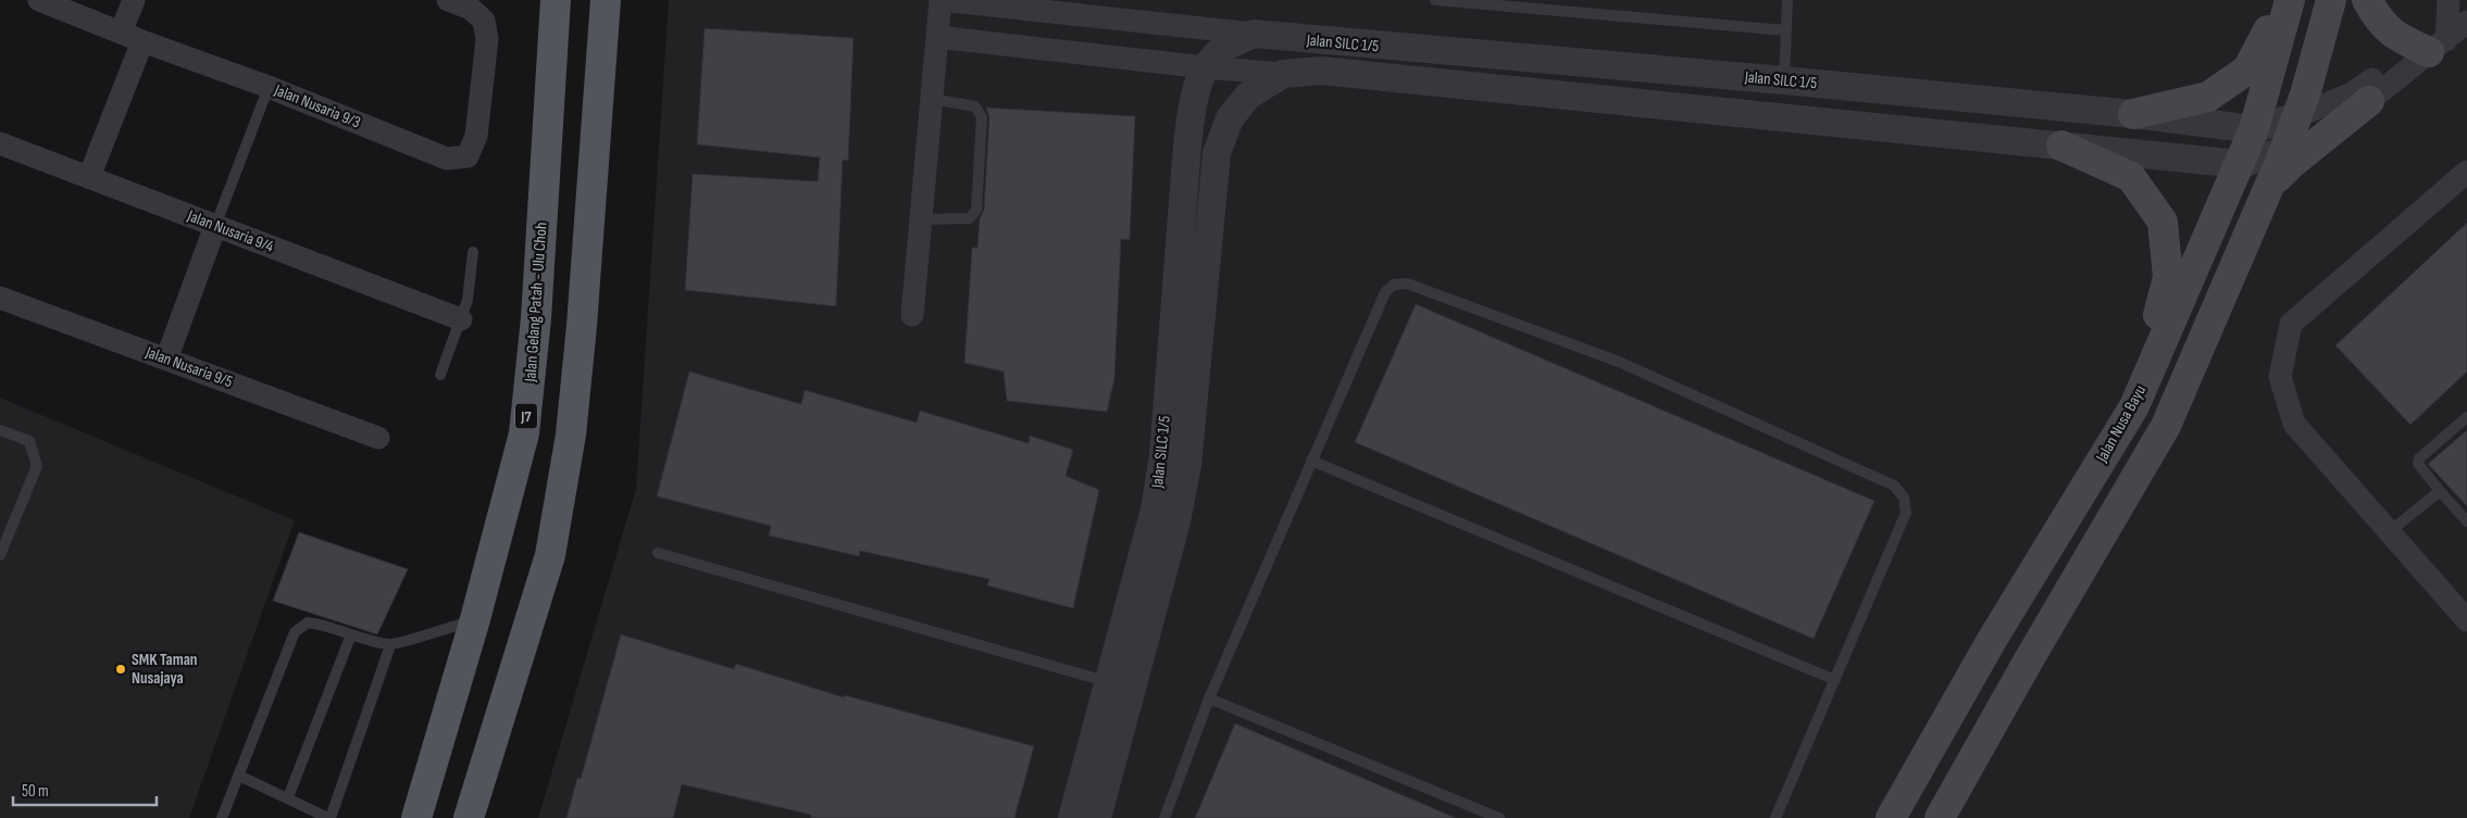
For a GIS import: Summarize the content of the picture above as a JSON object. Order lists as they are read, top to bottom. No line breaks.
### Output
{"streets":{"main road":["Jalan Gelang Patah - Ulu Choh","J7","Jalan Nusa Bayu"],"street":["Jalan SILC 1/5","Jalan Nusaria 9/3","Jalan Nusaria 9/4","Jalan Nusaria 9/5"]},"crossings":[["Jalan SILC 1/5","Jalan Nusa Bayu"]],"places":["SMK Taman Nusajaya"],"scale_bar":"50 m"}
